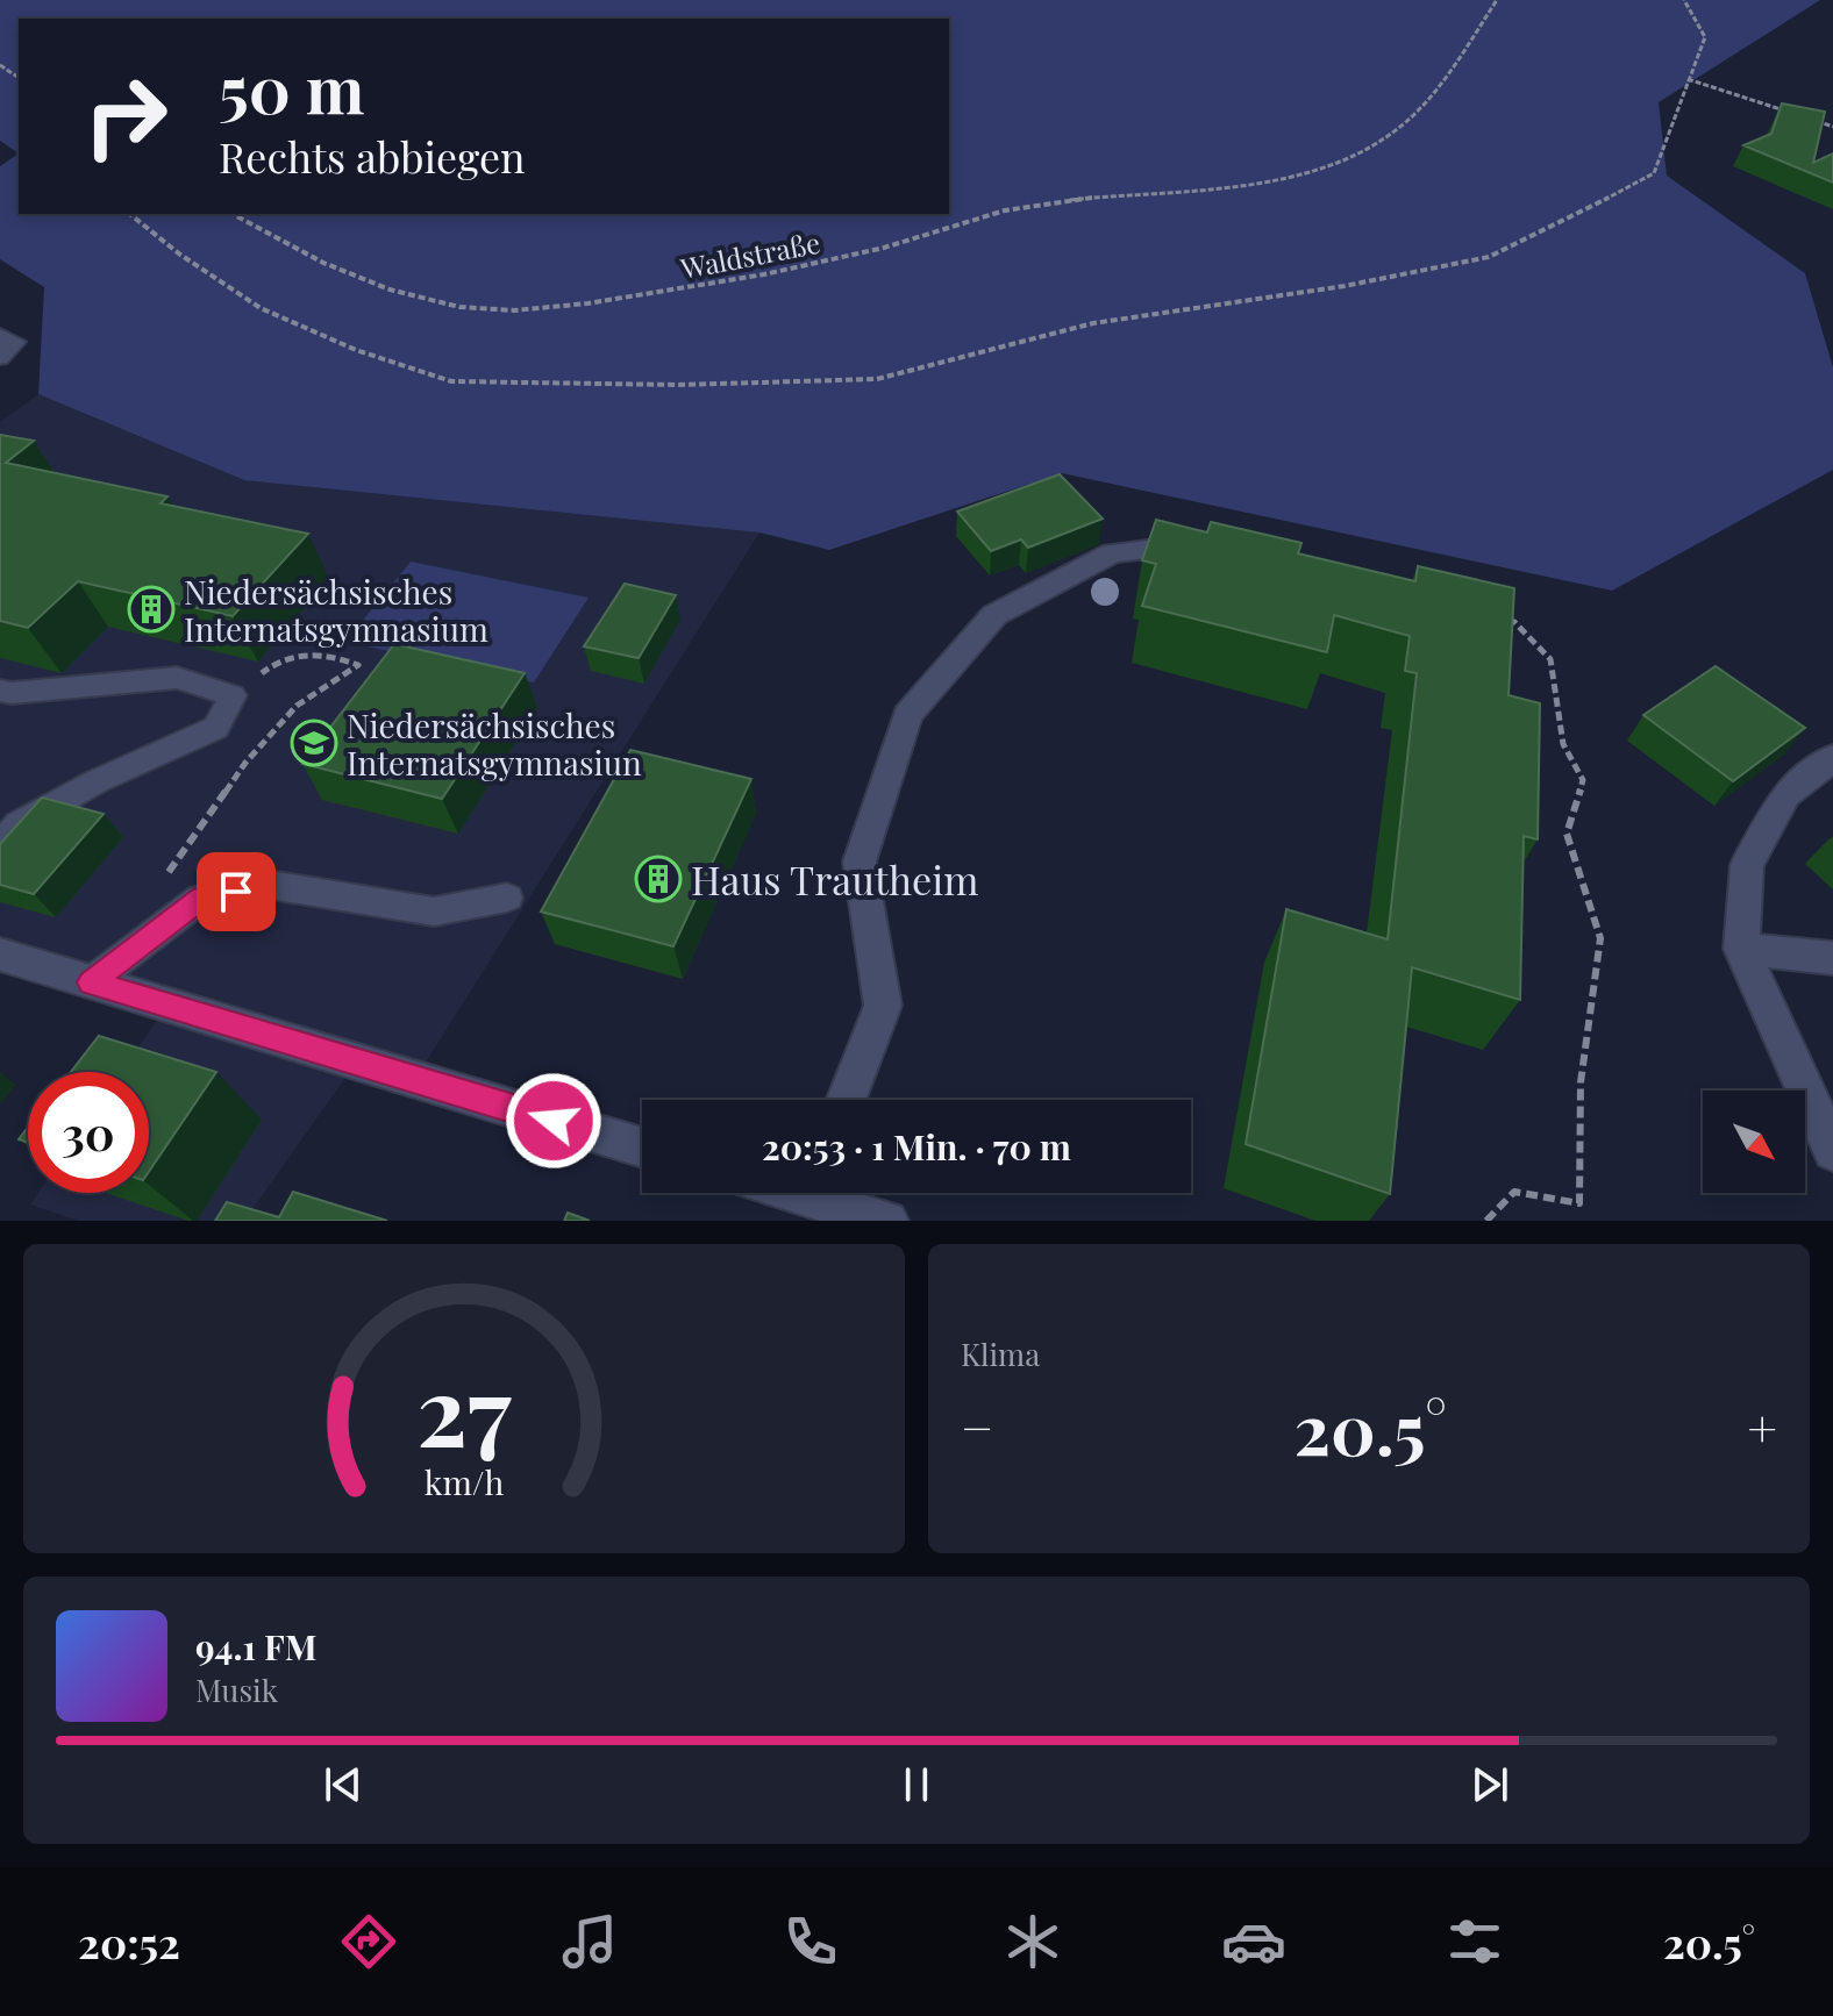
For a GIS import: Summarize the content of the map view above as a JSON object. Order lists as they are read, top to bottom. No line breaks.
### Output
{"streets":{"path":["Waldstraße"]},"places":{"building":["Niedersächsisches Internatsgymnasium","Haus Trautheim"],"school or university":["Niedersächsisches Internatsgymnasiun"]},"north":"bottom right","page":{"turn":["50 m","Rechts abbiegen"],"limit":"30","trip":"20:53 · 1 Min. · 70 m","tile":"Klima","heat":["−","20.5°","+"],"song":["94.1 FM","Musik"],"tabs":["20:52","20.5°"],"gauge":["27","km/h"]}}
